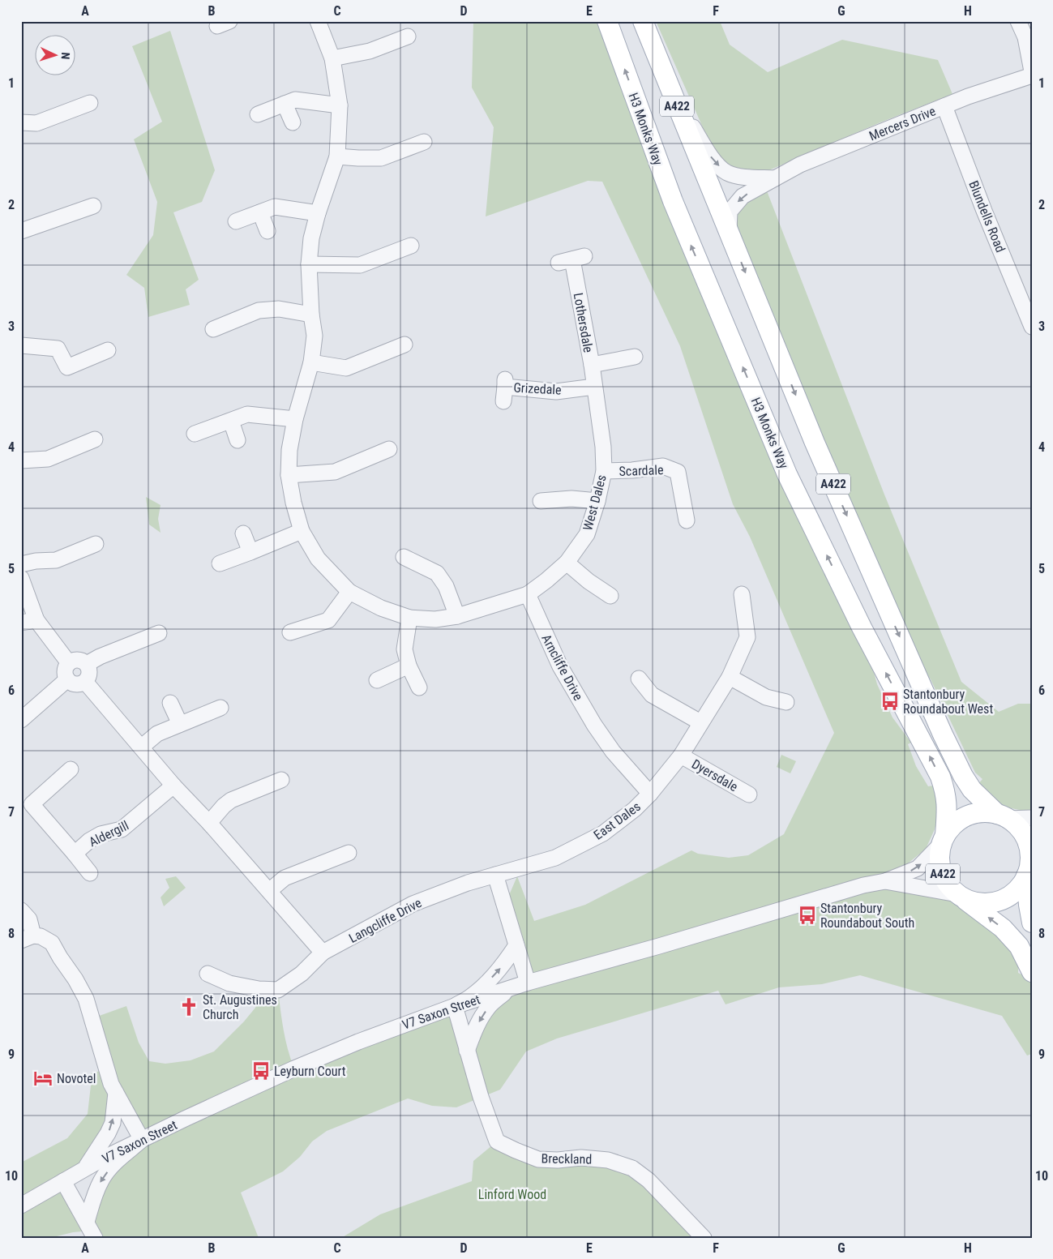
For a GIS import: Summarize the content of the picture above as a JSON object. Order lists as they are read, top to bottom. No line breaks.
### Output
{"streets":{"main road":["A422","H3 Monks Way"],"street":["Mercers Drive","Blundells Road","Lothersdale","Grizedale","Scardale","West Dales","Arncliffe Drive","Dyersdale","East Dales","Aldergill","Langcliffe Drive","V7 Saxon Street","Breckland"]},"crossings":[["A422","Mercers Drive"],["A422","H3 Monks Way"],["A422","V7 Saxon Street"],["Mercers Drive","Blundells Road"],["H3 Monks Way","V7 Saxon Street"],["Lothersdale","Grizedale"],["Lothersdale","West Dales"],["Grizedale","West Dales"],["Scardale","West Dales"],["West Dales","Arncliffe Drive"],["Arncliffe Drive","East Dales"],["Dyersdale","East Dales"],["East Dales","Langcliffe Drive"],["V7 Saxon Street","Breckland"]],"parks":["Linford Wood"],"places":{"bus stop":["Stantonbury Roundabout West","Stantonbury Roundabout South","Leyburn Court"],"church":["St. Augustines Church"],"hotel":["Novotel"]},"north":"right","grid":{"columns":["A","B","C","D","E","F","G","H"],"rows":["1","2","3","4","5","6","7","8","9","10"]}}
